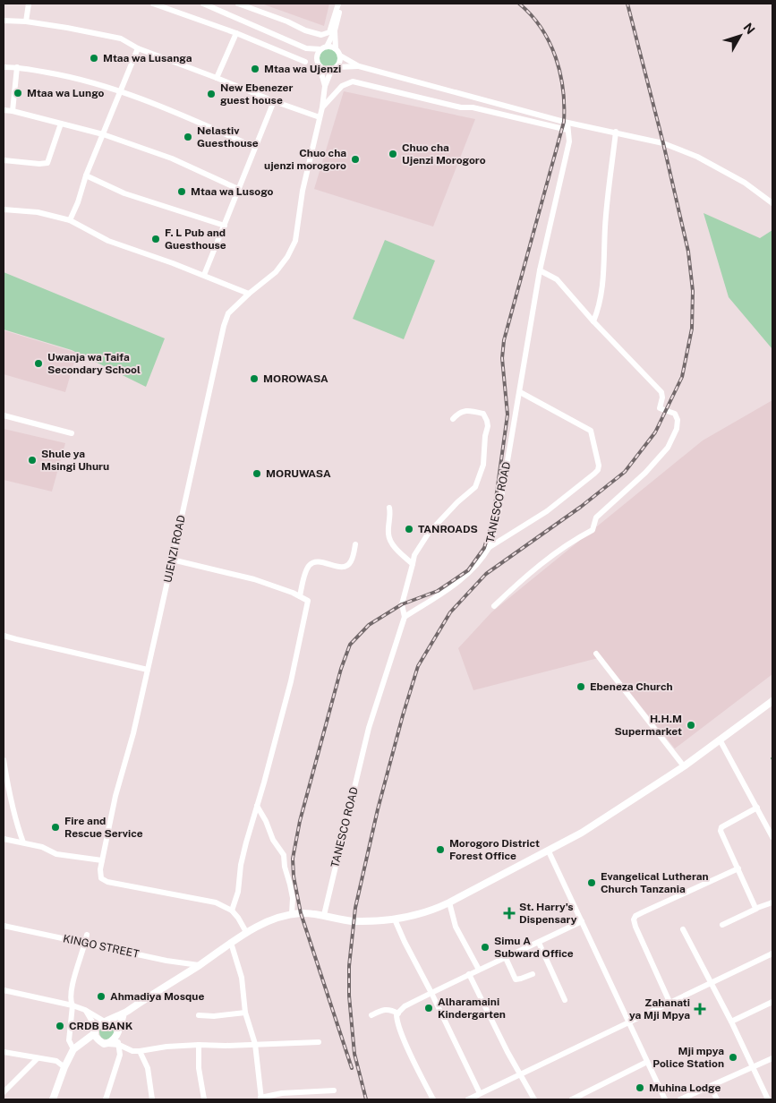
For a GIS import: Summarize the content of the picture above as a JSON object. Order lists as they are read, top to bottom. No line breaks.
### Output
{"streets":{"street":["TANESCO ROAD","UJENZI ROAD","KINGO STREET"]},"places":{"other":["Mtaa wa Lusanga","Mtaa wa Ujenzi","Mtaa wa Lungo","New Ebenezer guest house","Nelastiv Guesthouse","Chuo cha Ujenzi Morogoro","Chuo cha ujenzi morogoro","Mtaa wa Lusogo","F. L Pub and Guesthouse","Uwanja wa Taifa Secondary School","MOROWASA","Shule ya Msingi Uhuru","MORUWASA","TANROADS","Ebeneza Church","H.H.M Supermarket","Fire and Rescue Service","Morogoro District Forest Office","Evangelical Lutheran Church Tanzania","Simu A Subward Office","Ahmadiya Mosque","Alharamaini Kindergarten","CRDB BANK","Mji mpya Police Station","Muhina Lodge"],"health":["St. Harry's Dispensary","Zahanati ya Mji Mpya"]},"north":"top right"}
